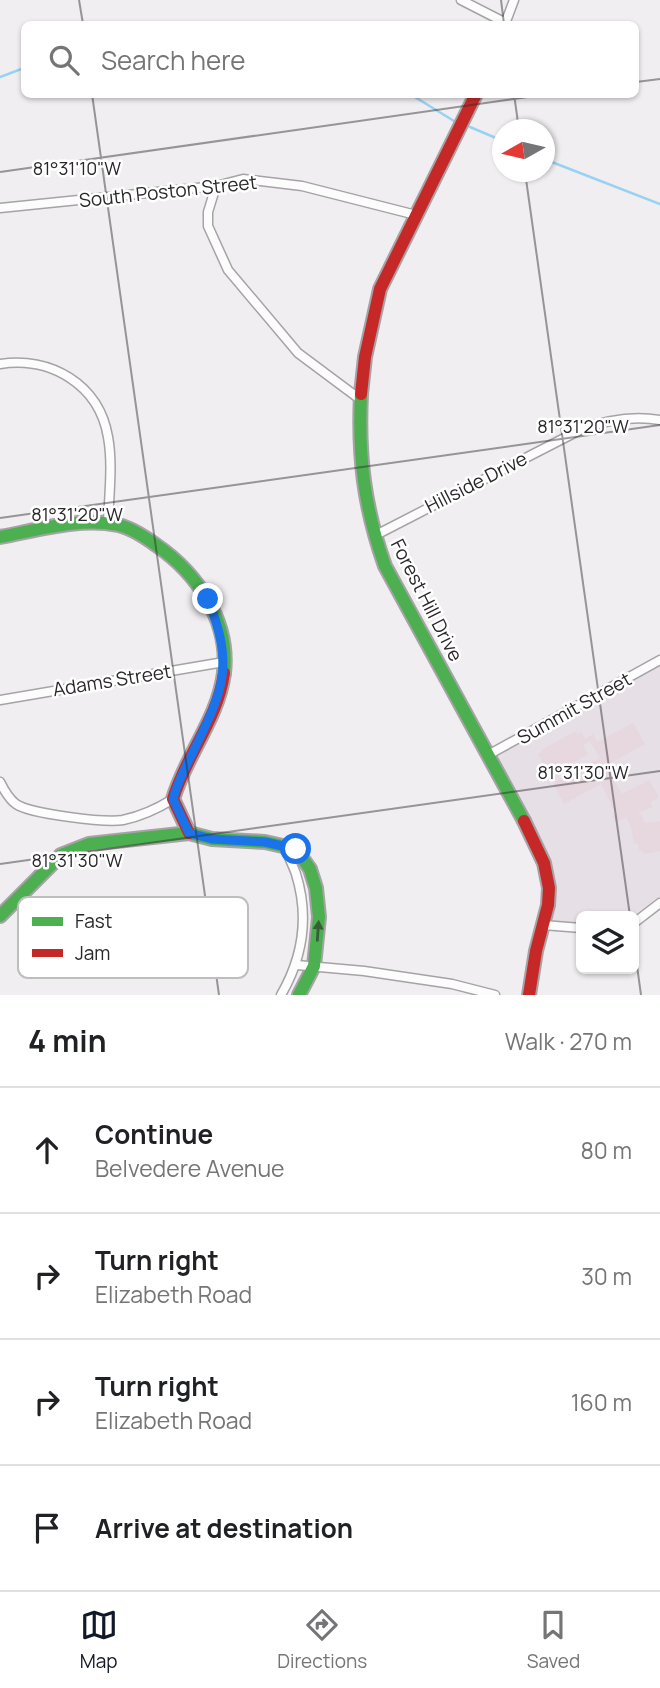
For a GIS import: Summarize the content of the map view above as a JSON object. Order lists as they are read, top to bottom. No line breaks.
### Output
{"streets":{"street":["South Poston Street","Hillside Drive","Forest Hill Drive","Adams Street","Summit Street"]},"crossings":[["South Poston Street","Forest Hill Drive"],["Hillside Drive","Forest Hill Drive"],["Forest Hill Drive","Summit Street"]],"legend":["Fast","Jam"],"north":"left","page":{"search":"Search here","heading":["4 min","Walk · 270 m"],"list":[["Continue","Belvedere Avenue","80 m"],["Turn right","Elizabeth Road","30 m"],["Turn right","Elizabeth Road","160 m"],"Arrive at destination"],"nav":["Map","Directions","Saved"]},"coordinates":["81°31'10\"W","81°31'20\"W","81°31'30\"W"]}
